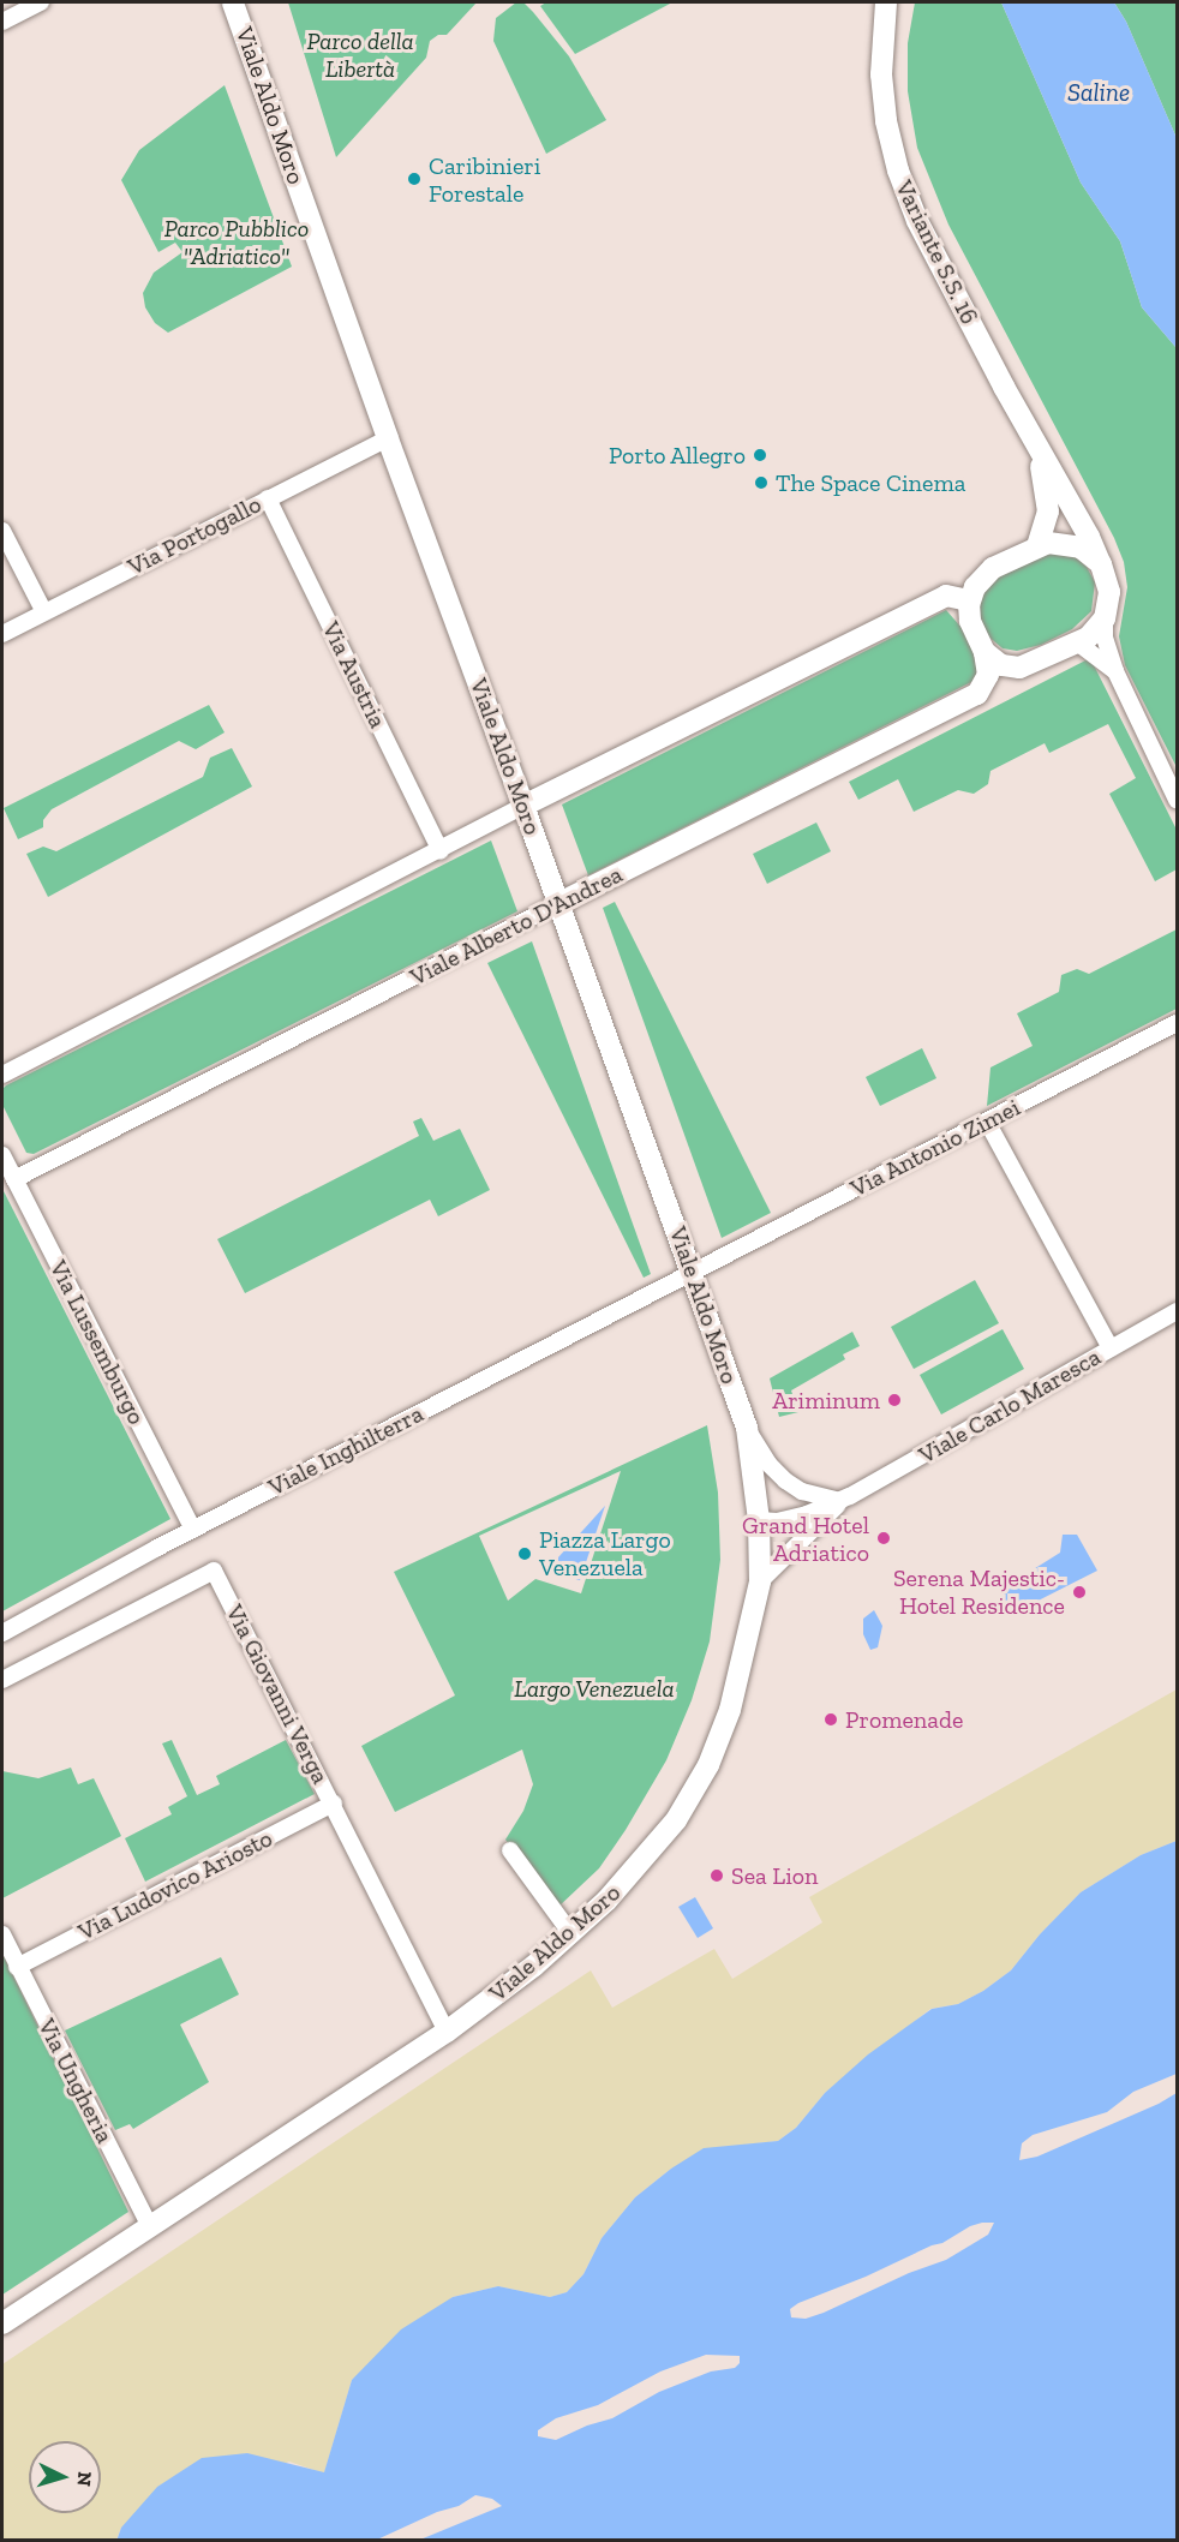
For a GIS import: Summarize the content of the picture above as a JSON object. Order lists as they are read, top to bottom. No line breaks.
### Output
{"streets":{"street":["Viale Aldo Moro","Variante S.S. 16","Via Portogallo","Via Austria","Viale Alberto D'Andrea","Via Antonio Zimei","Via Lussemburgo","Viale Carlo Maresca","Viale Inghilterra","Via Giovanni Verga","Via Ludovico Ariosto","Via Ungheria"]},"crossings":[["Viale Aldo Moro","Via Portogallo"],["Viale Aldo Moro","Viale Alberto D'Andrea"],["Viale Aldo Moro","Via Antonio Zimei"],["Viale Aldo Moro","Viale Carlo Maresca"],["Viale Aldo Moro","Viale Inghilterra"],["Viale Aldo Moro","Via Giovanni Verga"],["Viale Aldo Moro","Via Ungheria"],["Variante S.S. 16","Viale Alberto D'Andrea"],["Via Portogallo","Via Austria"],["Viale Alberto D'Andrea","Via Lussemburgo"],["Via Antonio Zimei","Viale Inghilterra"],["Via Lussemburgo","Viale Inghilterra"],["Via Giovanni Verga","Via Ludovico Ariosto"],["Via Ludovico Ariosto","Via Ungheria"]],"water":["Saline"],"parks":["Parco della Libertà","Parco Pubblico \"Adriatico\"","Largo Venezuela"],"places":["Caribinieri Forestale","Porto Allegro","The Space Cinema","Ariminum","Grand Hotel Adriatico","Piazza Largo Venezuela","Serena Majestic- Hotel Residence","Promenade","Sea Lion"],"north":"right"}
